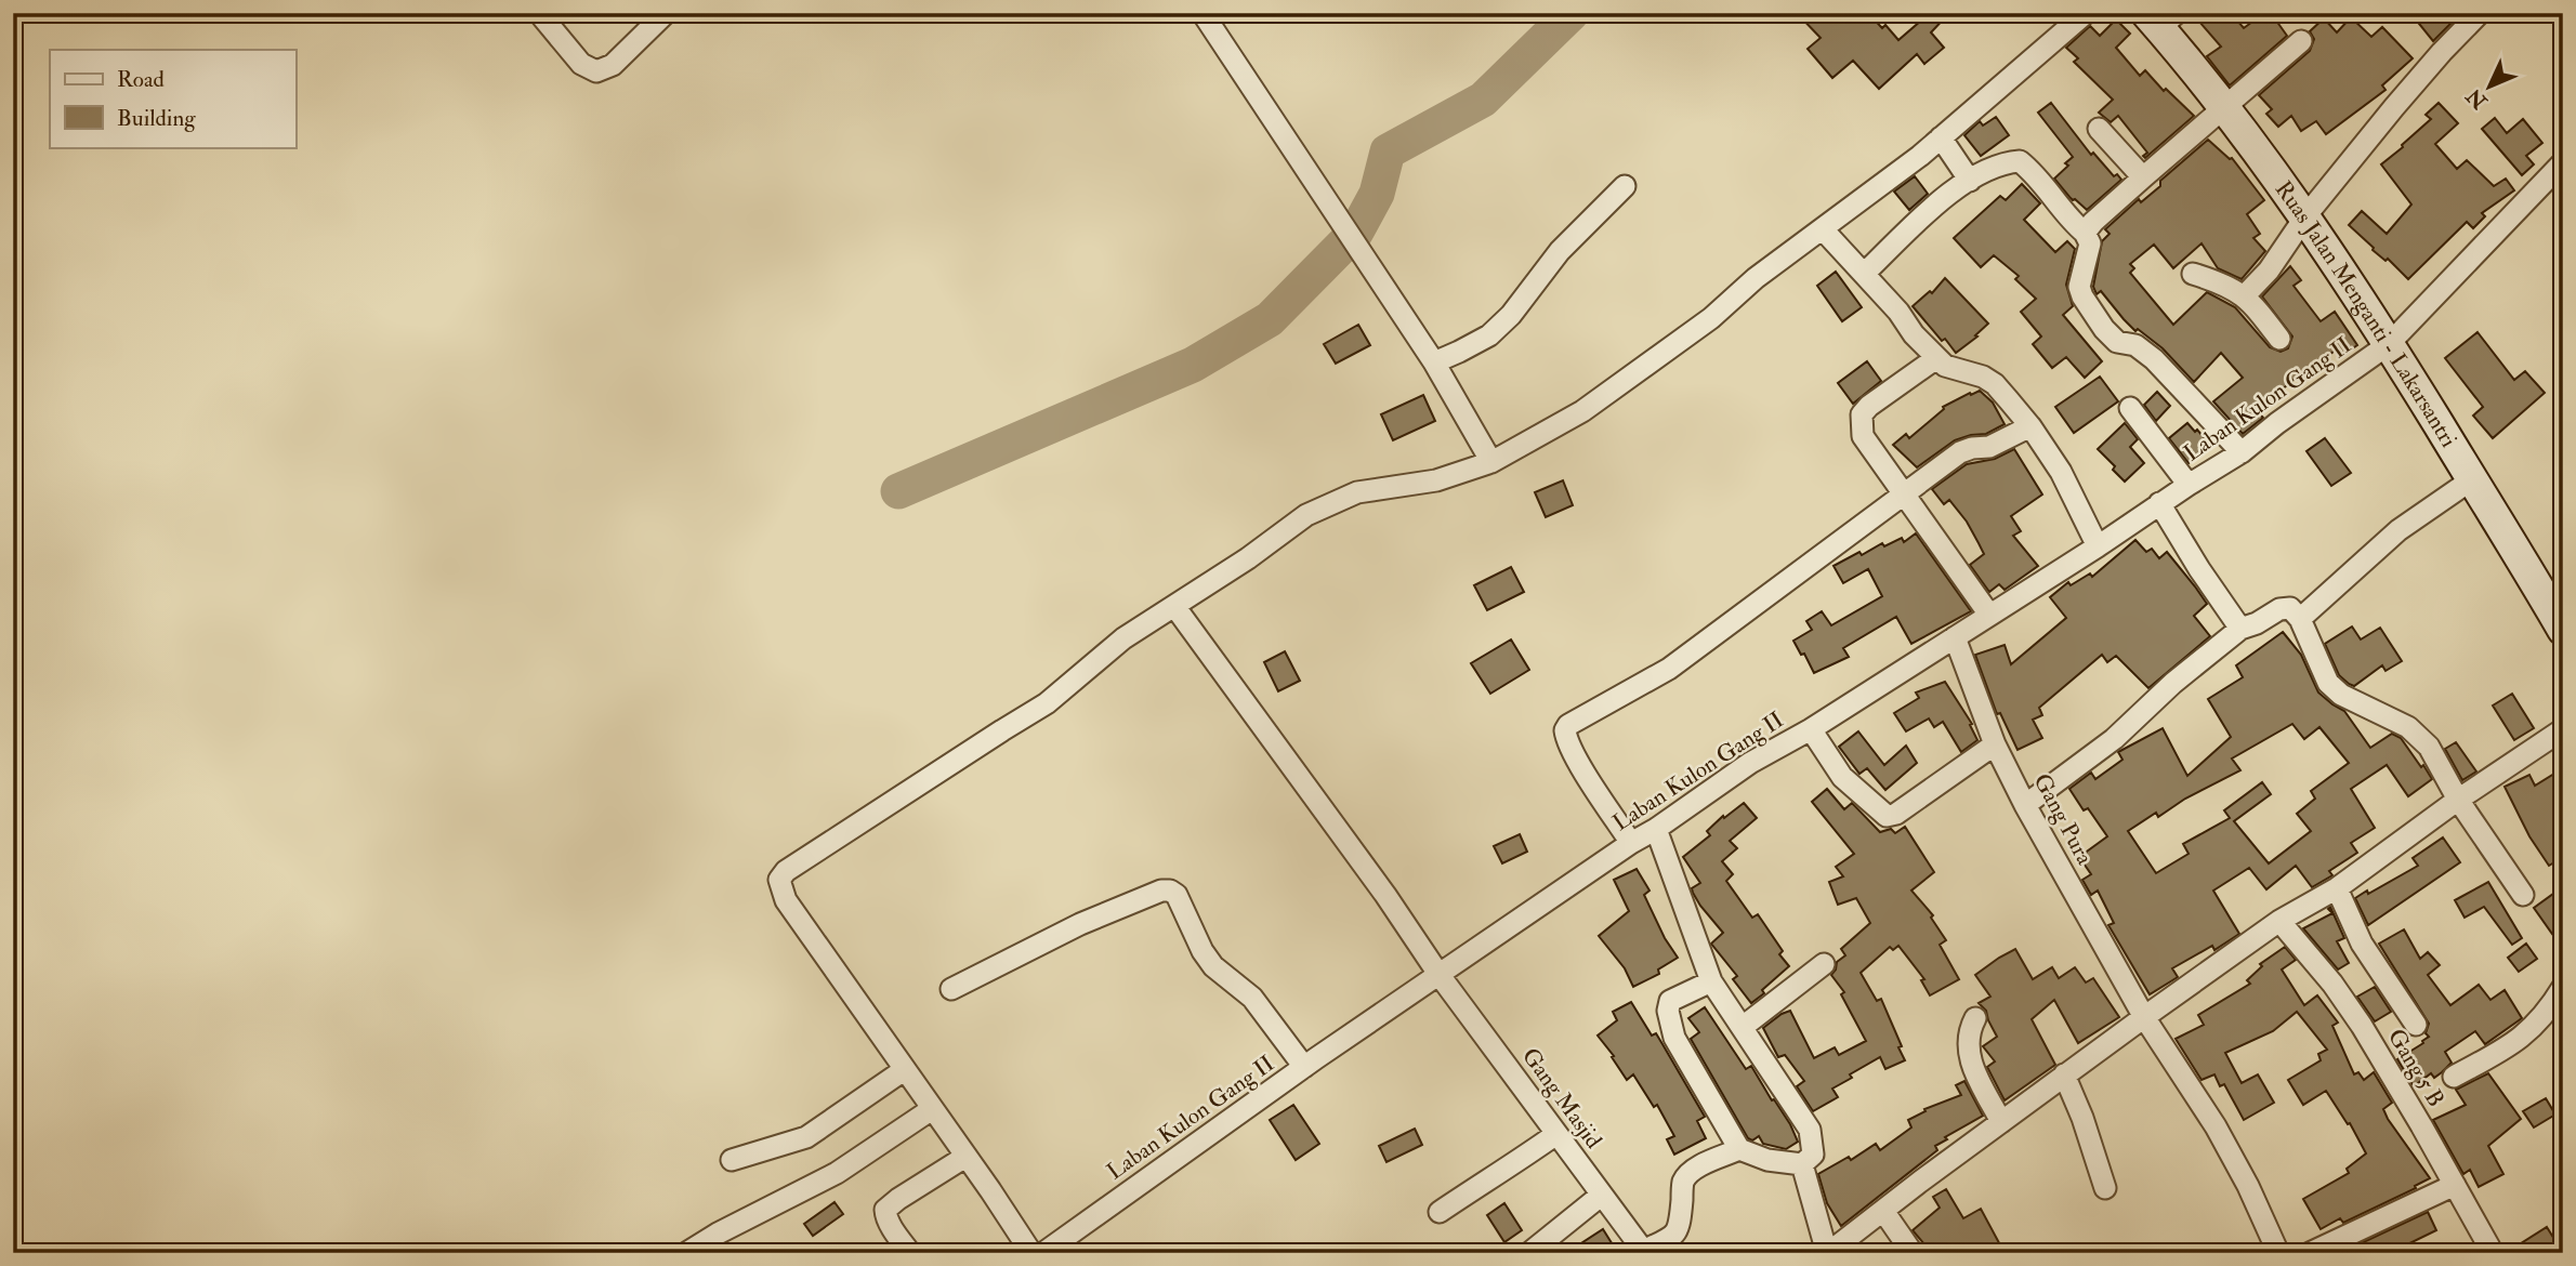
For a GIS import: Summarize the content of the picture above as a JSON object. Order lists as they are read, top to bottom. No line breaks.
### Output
{"streets":{"main road":["Ruas Jalan Menganti - Lakarsantri"],"street":["Laban Kulon Gang II","Gang Pura","Gang 5 B","Gang Masjid"]},"crossings":[["Ruas Jalan Menganti - Lakarsantri","Laban Kulon Gang II"],["Laban Kulon Gang II","Gang Pura"],["Laban Kulon Gang II","Gang Masjid"]],"legend":["Road","Building"],"north":"bottom left"}
